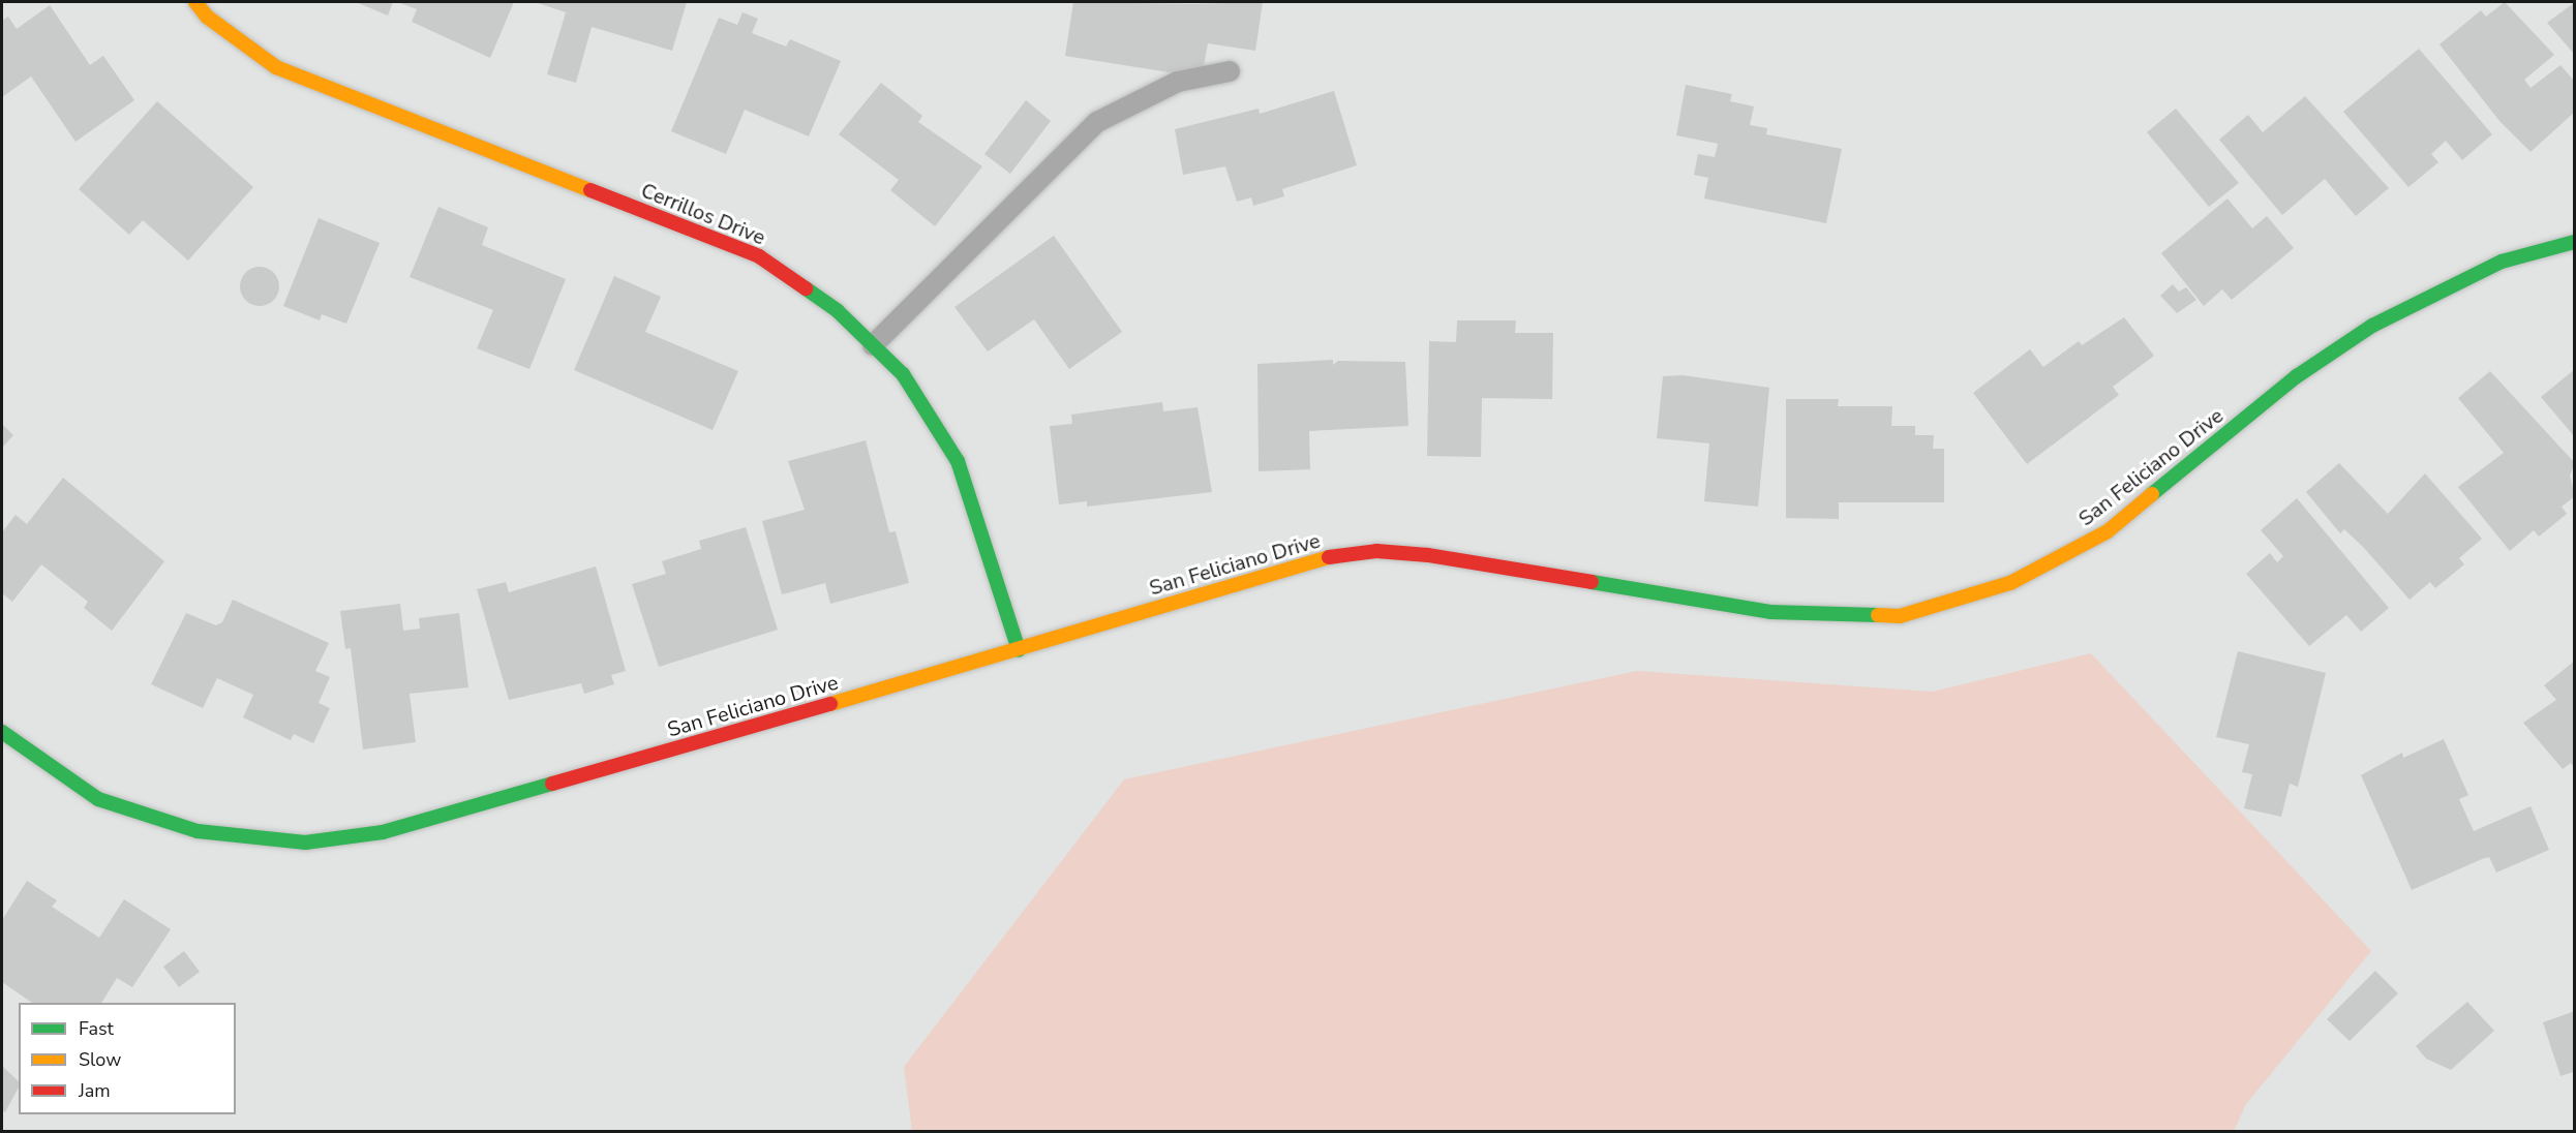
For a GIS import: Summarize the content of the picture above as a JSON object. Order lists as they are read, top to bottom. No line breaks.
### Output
{"streets":{"street":["Cerrillos Drive","San Feliciano Drive"]},"crossings":[["Cerrillos Drive","San Feliciano Drive"]],"legend":["Fast","Slow","Jam"]}
